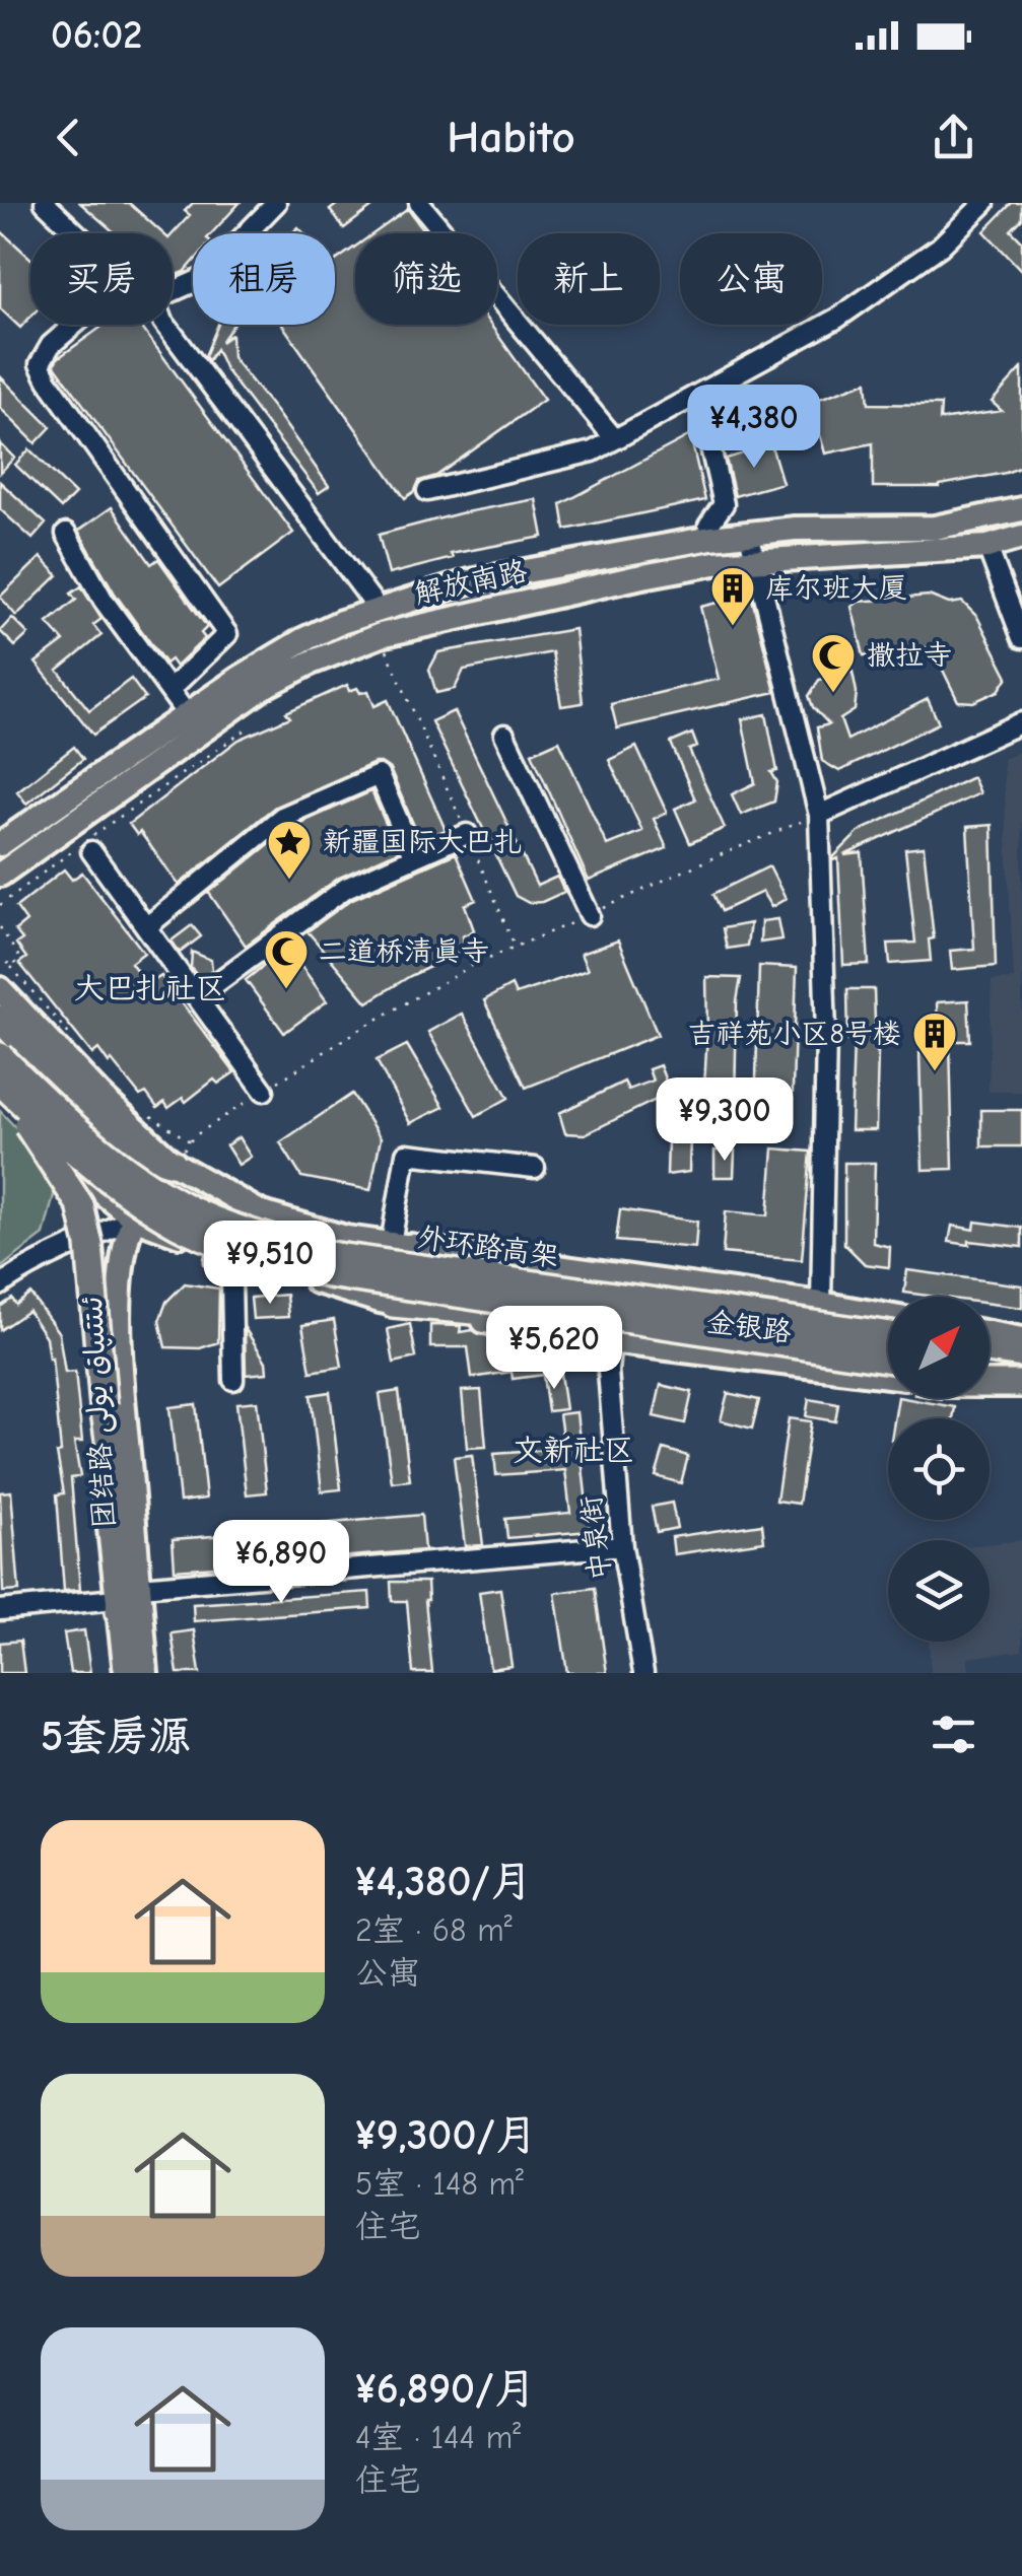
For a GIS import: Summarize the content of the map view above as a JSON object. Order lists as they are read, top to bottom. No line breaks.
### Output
{"streets":{"highway":["外环路高架"],"main road":["解放南路","金银路","团结路 ئىتتىپاق يولى"],"street":["中泉街"]},"crossings":[["外环路高架","团结路 ئىتتىپاق يولى"],["金银路","团结路 ئىتتىپاق يولى"],["金银路","中泉街"]],"districts":["大巴扎社区","文新社区"],"places":{"building":["库尔班大厦","吉祥苑小区8号楼"],"mosque":["撒拉寺","二道桥清真寺"],"place":["新疆国际大巴扎"]},"north":"top right","page":{"status":"06:02","header":"Habito","chip":["买房","租房","筛选","新上","公寓"],"price":["¥4,380","¥9,300","¥9,510","¥5,620","¥6,890"],"heading":"5套房源","list":[{"name":"¥4,380/月","note":"2室 · 68 m² · 公寓"},{"name":"¥9,300/月","note":"5室 · 148 m² · 住宅"},{"name":"¥6,890/月","note":"4室 · 144 m² · 住宅"}]}}
